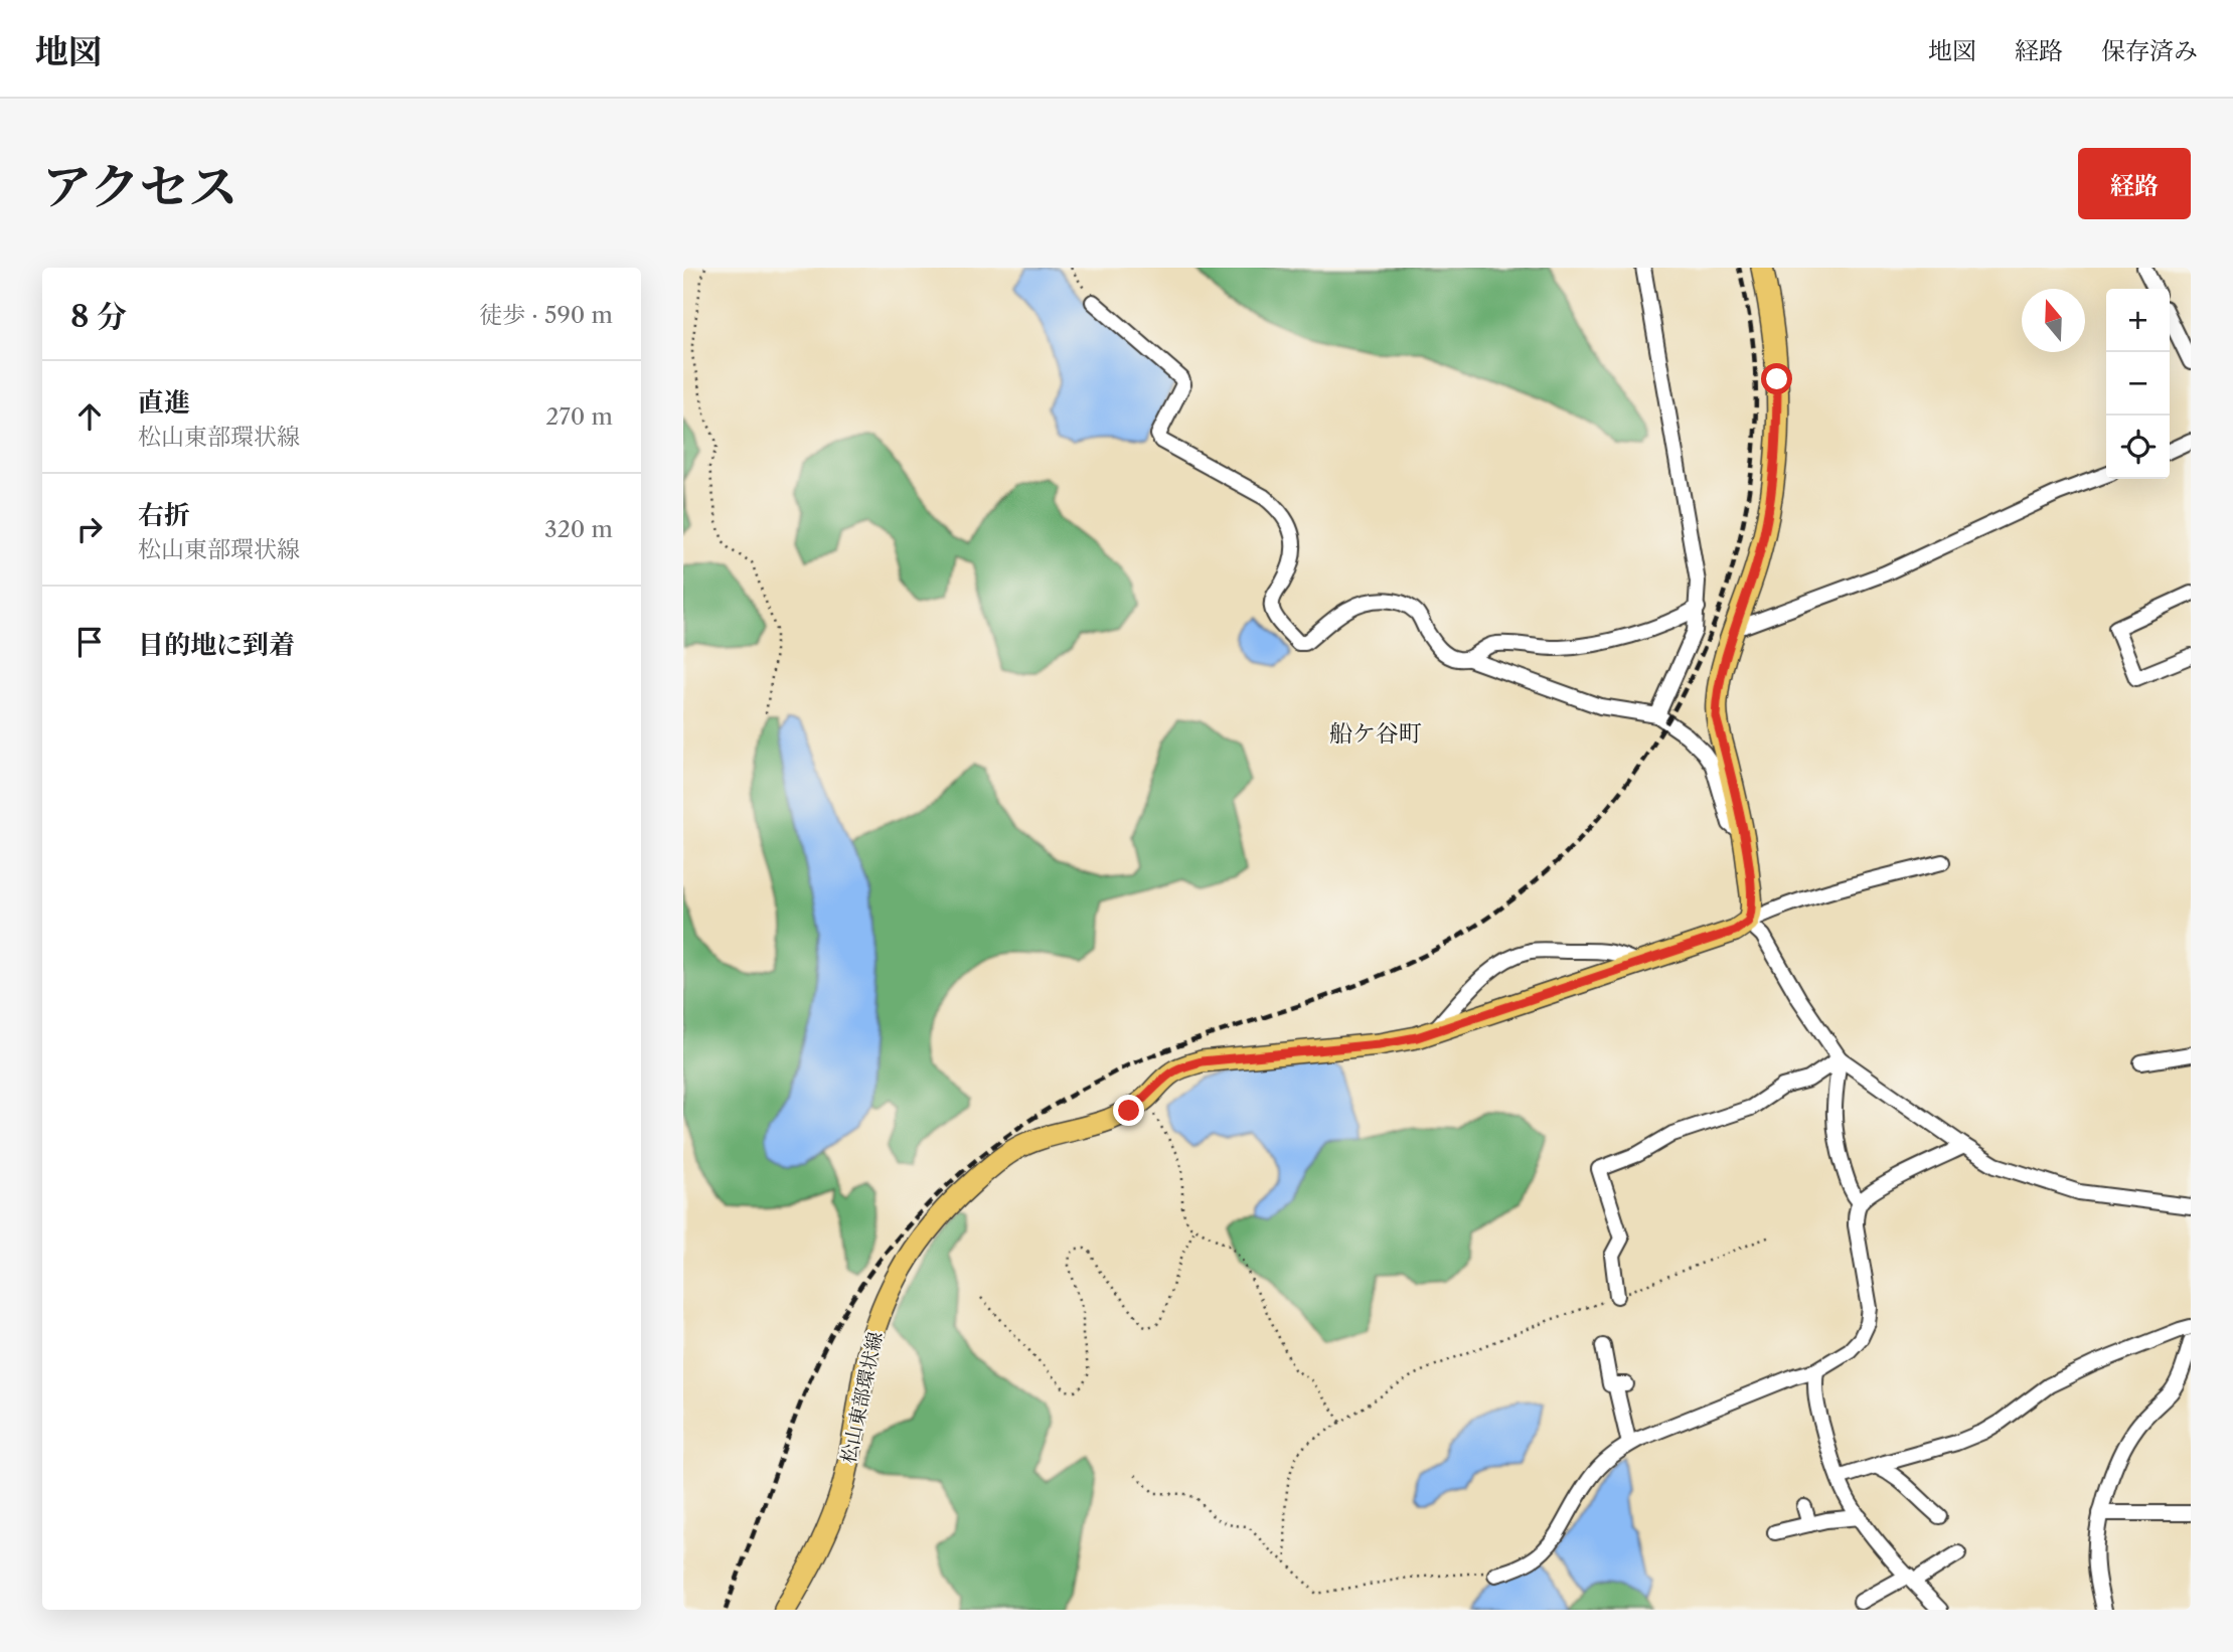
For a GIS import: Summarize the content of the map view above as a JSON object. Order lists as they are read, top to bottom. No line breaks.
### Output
{"streets":{"main road":["松山東部環状線"]},"districts":["船ケ谷町"],"north":"top","page":{"header":"地図","nav":["地図","経路","保存済み"],"title":"アクセス","buttons":"経路","heading":["8 分","徒歩 · 590 m"],"map_buttons":["+","−"],"list":[["直進","松山東部環状線","270 m"],["右折","松山東部環状線","320 m"],"目的地に到着"]}}
